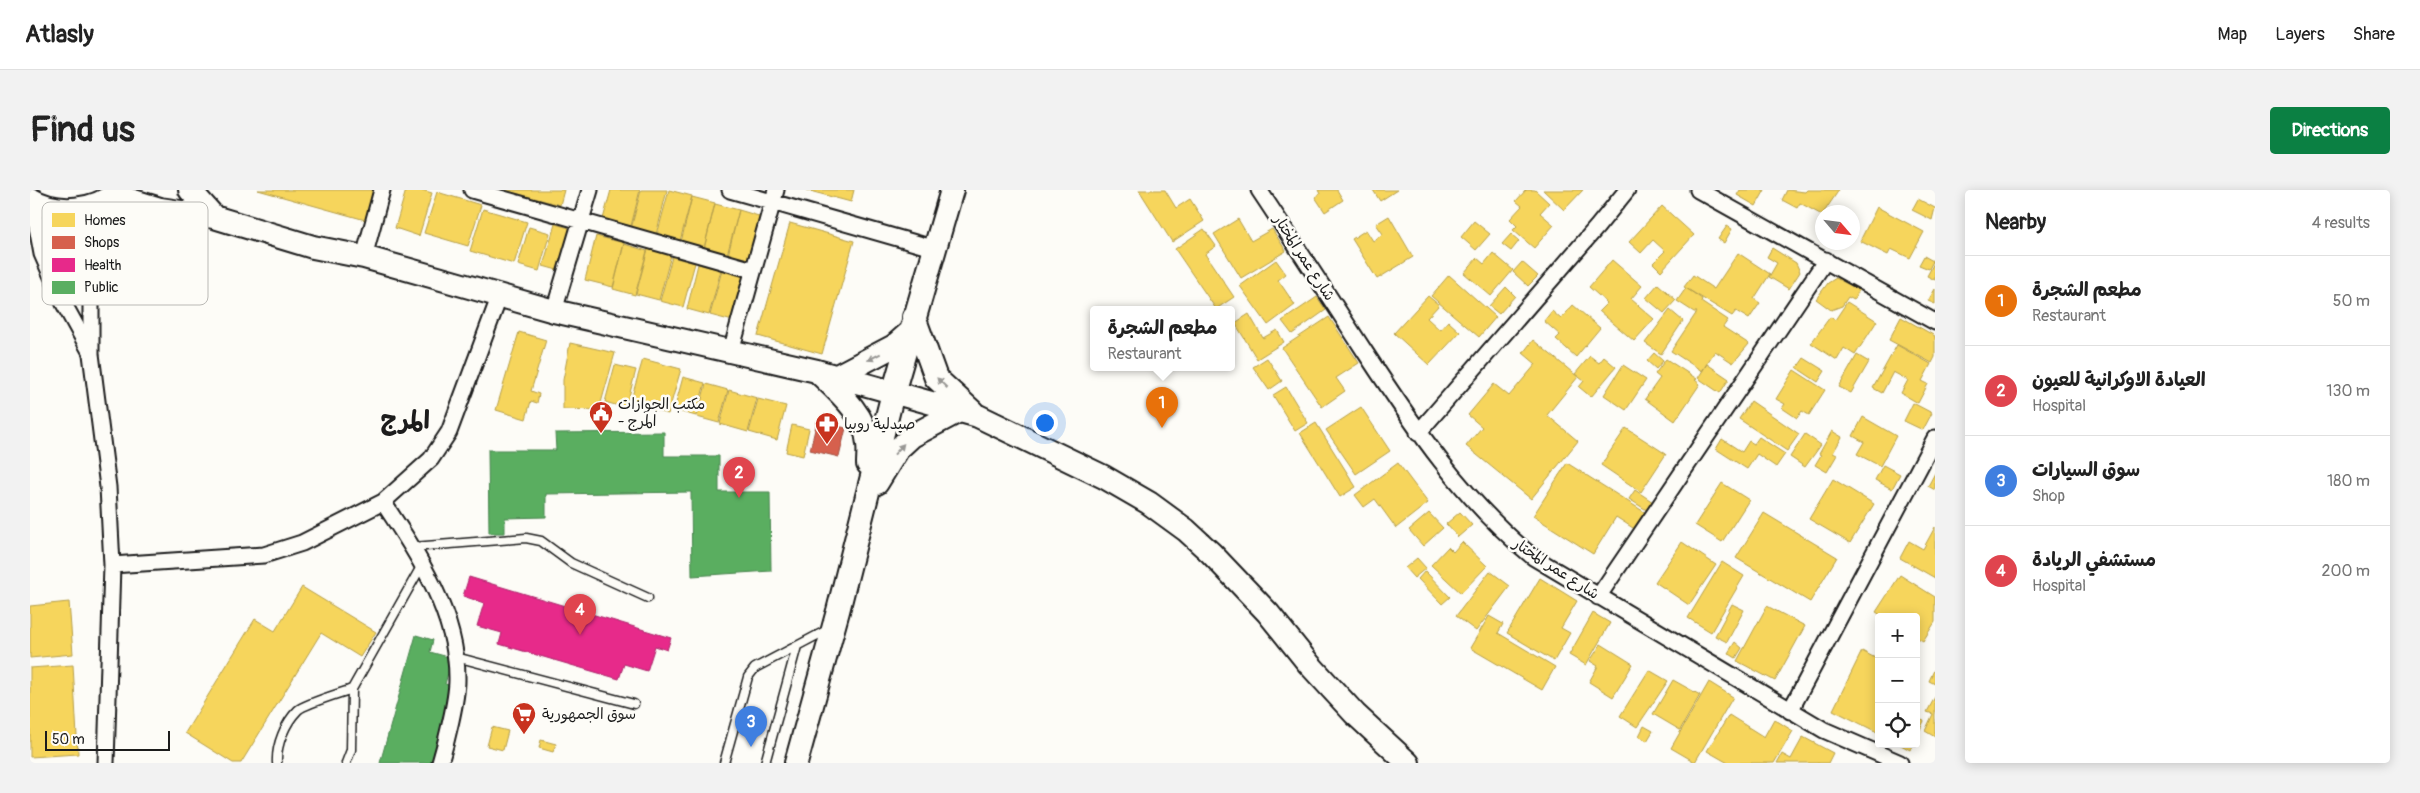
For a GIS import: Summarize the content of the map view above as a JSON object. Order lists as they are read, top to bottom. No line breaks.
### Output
{"streets":{"street":["شارع عمر المختار"]},"districts":["المرج"],"places":{"public building":["مكتب الجوازات - المرج"],"pharmacy":["صيدلية روبيا"],"supermarket":["سوق الجمهورية"]},"legend":["Homes","Shops","Health","Public"],"scale_bar":"50 m","north":"bottom right","page":{"header":"Atlasly","nav":["Map","Layers","Share"],"buttons":"Directions","title":"Find us","heading":["Nearby","4 results"],"list":[{"mark":"1","name":"مطعم الشجرة","note":"Restaurant","value":"50 m"},{"mark":"2","name":"العيادة الاوكرانية للعيون","note":"Hospital","value":"130 m"},{"mark":"3","name":"سوق السيارات","note":"Shop","value":"180 m"},{"mark":"4","name":"مستشفي الريادة","note":"Hospital","value":"200 m"}],"popup":["مطعم الشجرة","Restaurant"],"pins":["1","2","4","3"],"map_buttons":["+","−"],"scale":"50 m"}}
